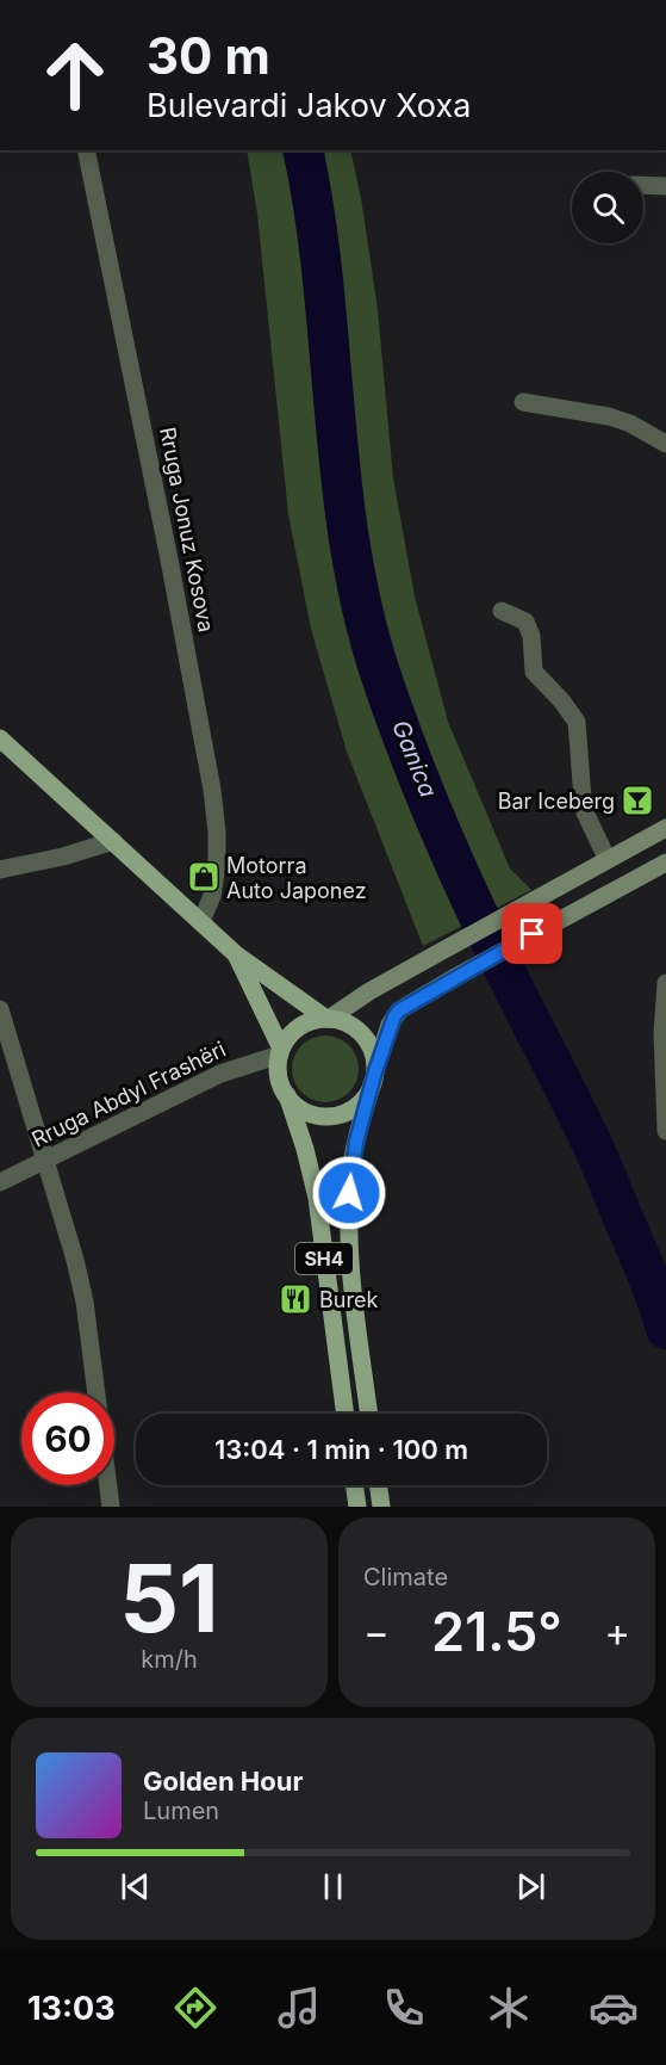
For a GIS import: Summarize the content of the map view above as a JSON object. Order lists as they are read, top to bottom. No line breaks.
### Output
{"streets":{"main road":["SH4"],"street":["Rruga Jonuz Kosova","Rruga Abdyl Frashëri"]},"crossings":[["Rruga Jonuz Kosova","SH4"],["Rruga Abdyl Frashëri","SH4"]],"water":["Ganica"],"places":{"bar":["Bar Iceberg"],"shop":["Motorra Auto Japonez"],"restaurant":["Burek"]},"page":{"turn":["30 m","Bulevardi Jakov Xoxa"],"limit":"60","trip":"13:04 · 1 min · 100 m","tile":[["51","km/h"],"Climate"],"heat":["−","21.5°","+"],"song":["Golden Hour","Lumen"],"tabs":"13:03"}}
